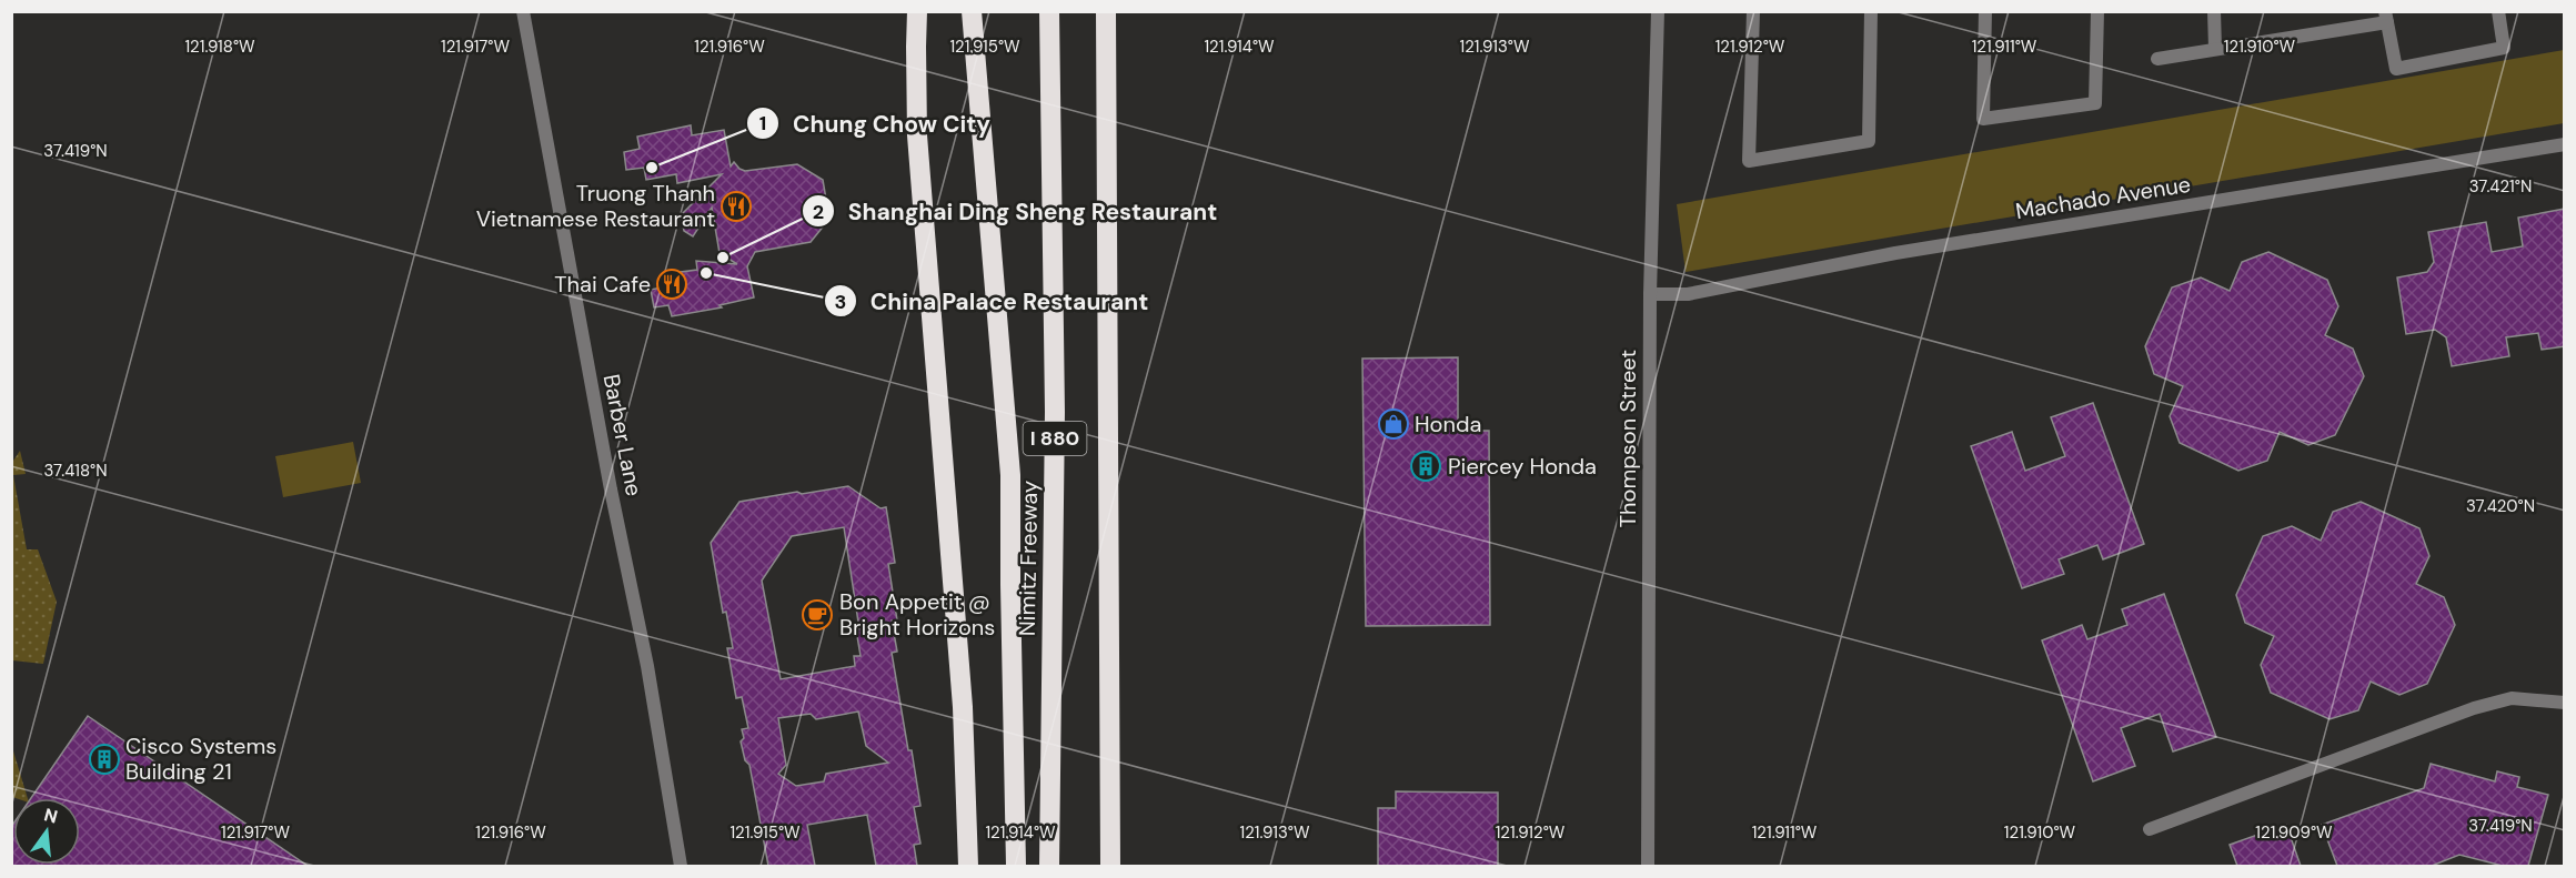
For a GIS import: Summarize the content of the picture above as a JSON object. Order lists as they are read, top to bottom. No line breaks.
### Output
{"streets":{"highway":["I 880","Nimitz Freeway"],"street":["Machado Avenue","Barber Lane","Thompson Street"]},"crossings":[["Machado Avenue","Thompson Street"]],"places":{"other":["Chung Chow City","Shanghai Ding Sheng Restaurant","China Palace Restaurant"],"restaurant":["Truong Thanh Vietnamese Restaurant","Thai Cafe"],"shop":["Honda"],"building":["Piercey Honda","Cisco Systems Building 21"],"cafe":["Bon Appetit @ Bright Horizons"]},"north":"top","coordinates":["121.918°W","121.917°W","121.916°W","121.915°W","121.914°W","121.913°W","121.912°W","121.911°W","121.910°W","37.419°N","37.421°N","37.418°N","37.420°N","121.909°W"]}
